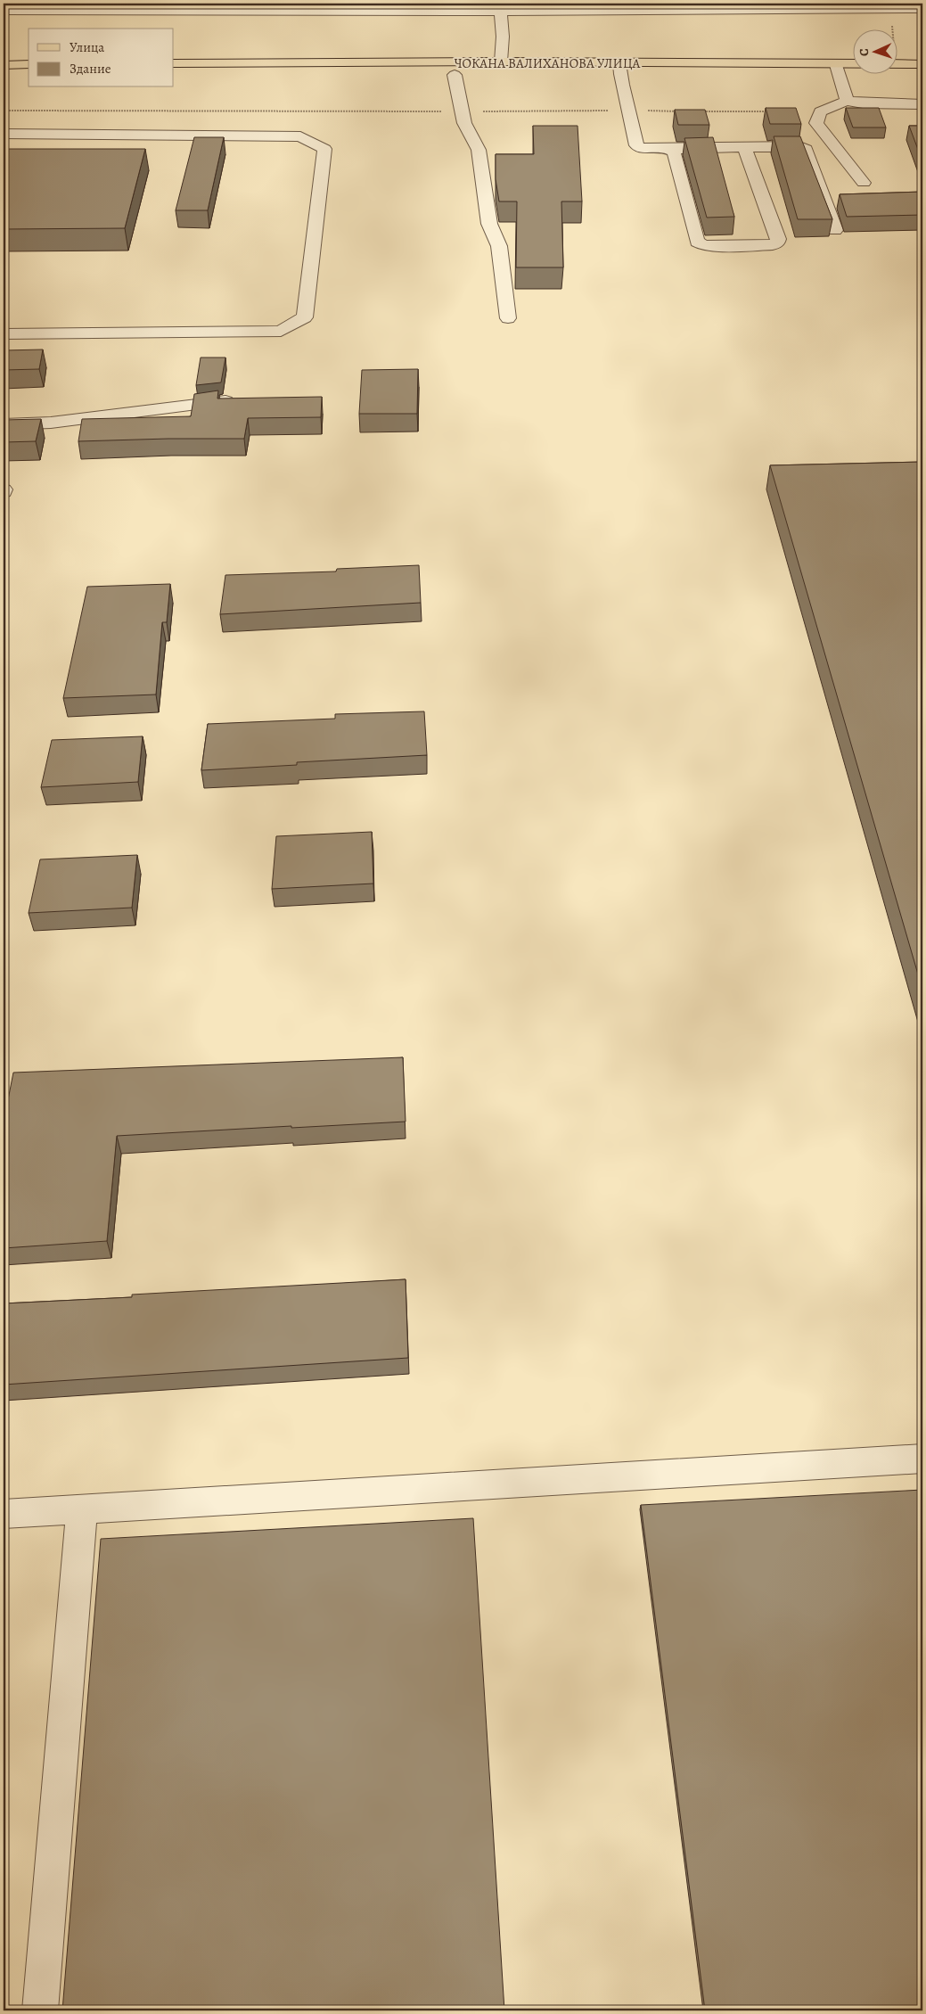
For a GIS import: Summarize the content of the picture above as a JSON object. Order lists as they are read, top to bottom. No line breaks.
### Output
{"streets":{"main road":["ЧОКАНА ВАЛИХАНОВА УЛИЦА"]},"legend":["Улица","Здание"],"north":"left"}
